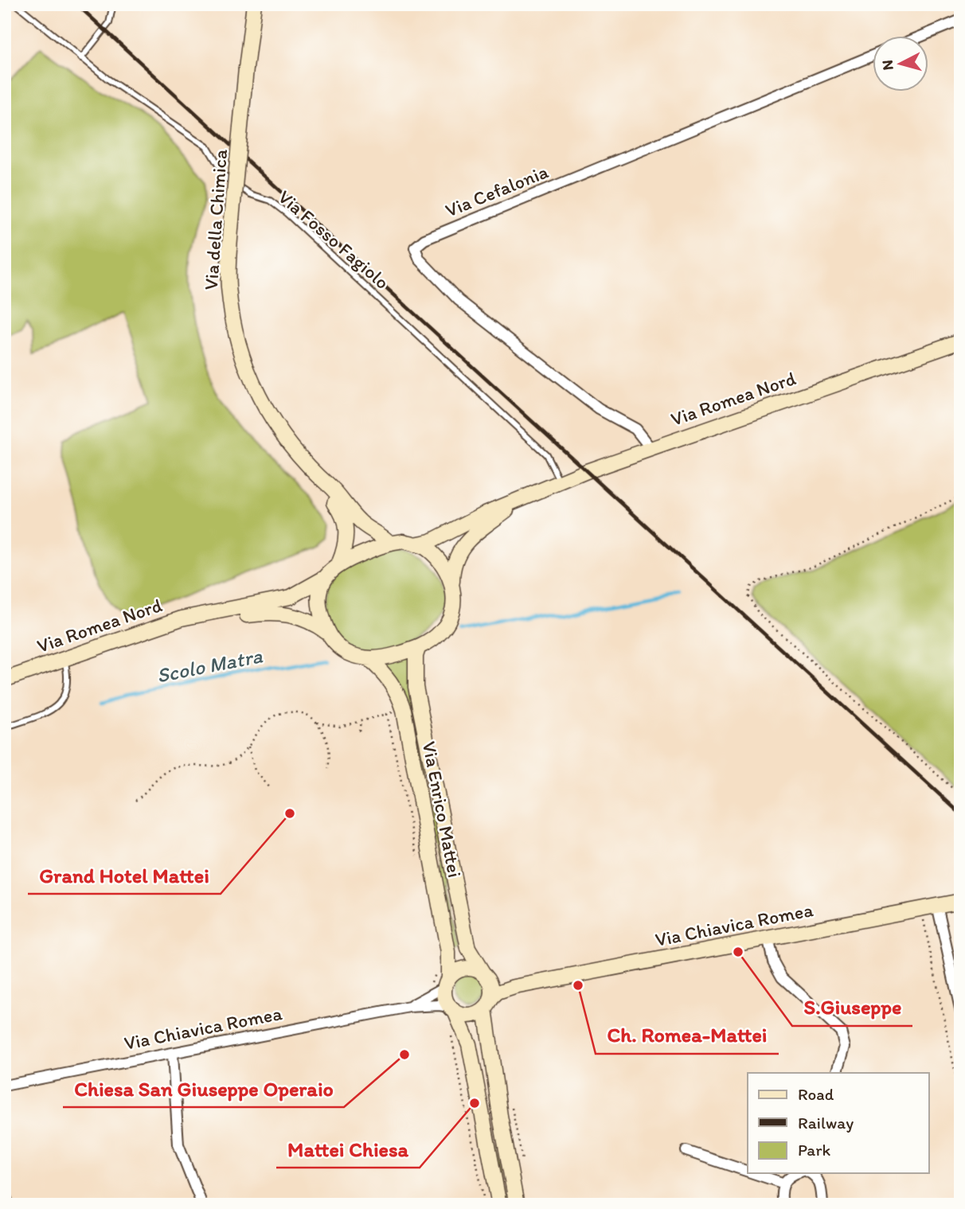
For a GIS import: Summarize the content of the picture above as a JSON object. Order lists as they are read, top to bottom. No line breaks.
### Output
{"streets":{"main road":["Via della Chimica","Via Romea Nord","Via Enrico Mattei","Via Chiavica Romea"],"street":["Via Cefalonia"],"lane":["Via Fosso Fagiolo"]},"crossings":[["Via Cefalonia","Via Romea Nord"],["Via della Chimica","Via Romea Nord"],["Via della Chimica","Via Enrico Mattei"],["Via Fosso Fagiolo","Via Romea Nord"],["Via Romea Nord","Via Enrico Mattei"],["Via Enrico Mattei","Via Chiavica Romea"]],"water":["Scolo Matra"],"places":["Grand Hotel Mattei","S.Giuseppe","Ch. Romea-Mattei","Chiesa San Giuseppe Operaio","Mattei Chiesa"],"legend":["Road","Railway","Park"],"north":"left"}
